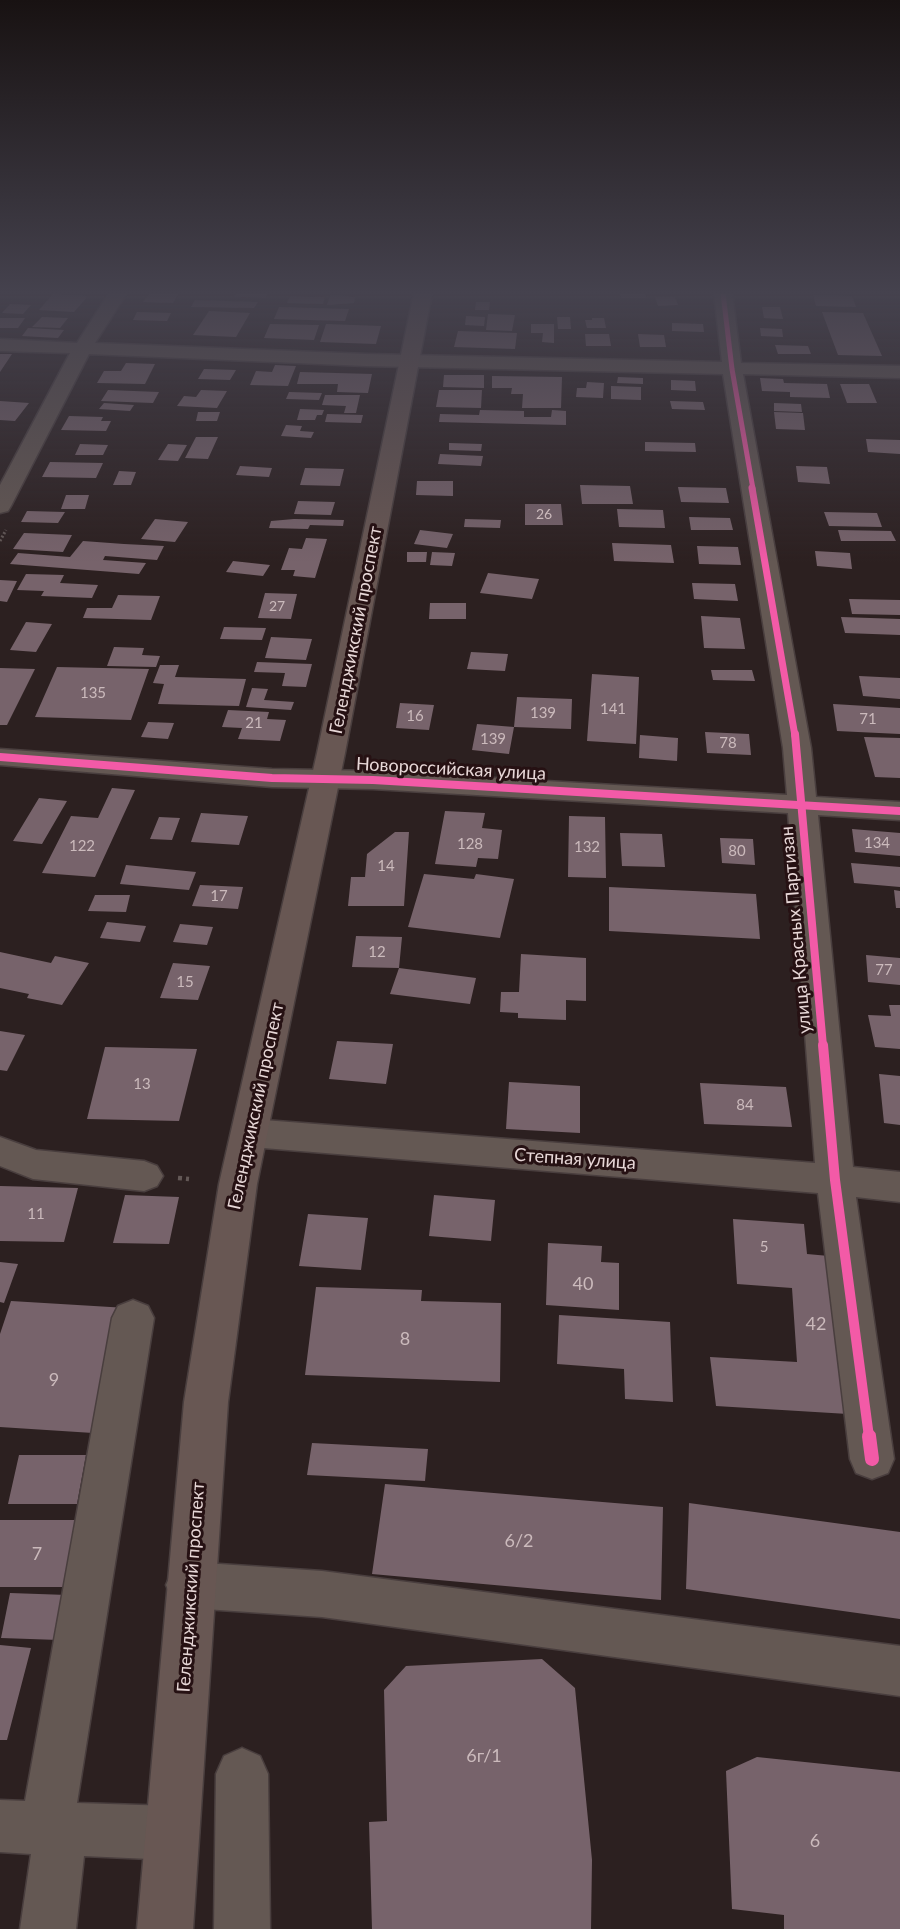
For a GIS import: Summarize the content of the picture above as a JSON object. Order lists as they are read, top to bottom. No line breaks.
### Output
{"streets":{"main road":["Геленджикский проспект"],"street":["Новороссийская улица","улица Красных Партизан","Степная улица"]},"crossings":[["Геленджикский проспект","Новороссийская улица"],["Геленджикский проспект","Степная улица"],["Новороссийская улица","улица Красных Партизан"],["улица Красных Партизан","Степная улица"]],"house_numbers":["26","27","135","141","139","16","71","21","139","78","134","128","122","132","80","14","17","12","77","15","13","84","11","5","40","42","8","9","6/2","7","6г/1","6"]}
